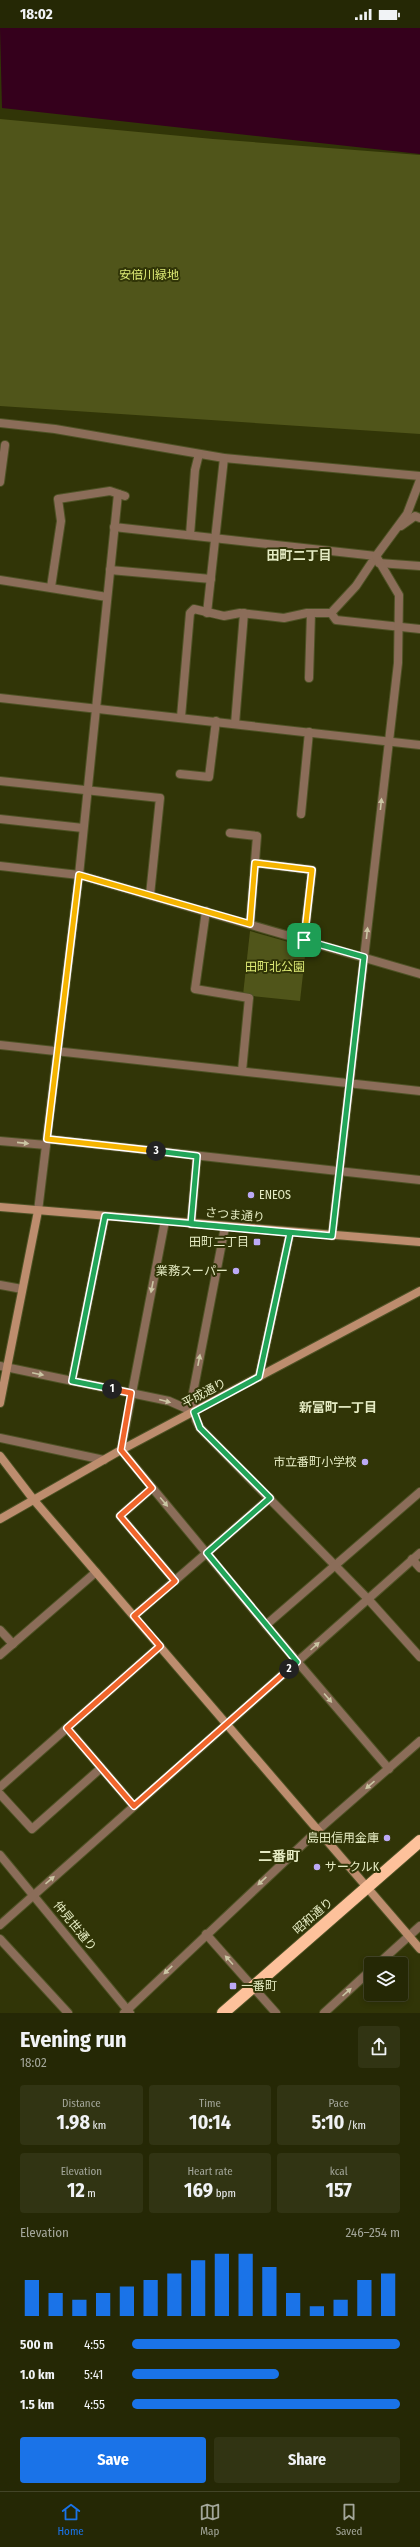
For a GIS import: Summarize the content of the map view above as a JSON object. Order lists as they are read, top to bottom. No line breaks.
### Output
{"streets":{"highway":["昭和通り"],"street":["さつま通り","平成通り","仲見世通り"]},"districts":["田町二丁目","新富町一丁目","二番町"],"parks":["安倍川緑地","田町北公園"],"places":{"other":["ENEOS","業務スーパー","市立番町小学校","島田信用金庫","サークルK"],"transit":["田町二丁目","一番町"]},"page":{"status":"18:02","pins":["3","1","2"],"heading":["Evening run","18:02"],"stats":[["Distance","1.98 km"],["Time","10:14"],["Pace","5:10 /km"],["Elevation","12 m"],["Heart rate","169 bpm"],["kcal","157"]],"chart":["Elevation","246–254 m"],"list":[{"name":"500 m","note":"4:55"},{"name":"1.0 km","note":"5:41"},{"name":"1.5 km","note":"4:55"}],"buttons":["Save","Share"],"tabs":["Home","Map","Saved"]}}
